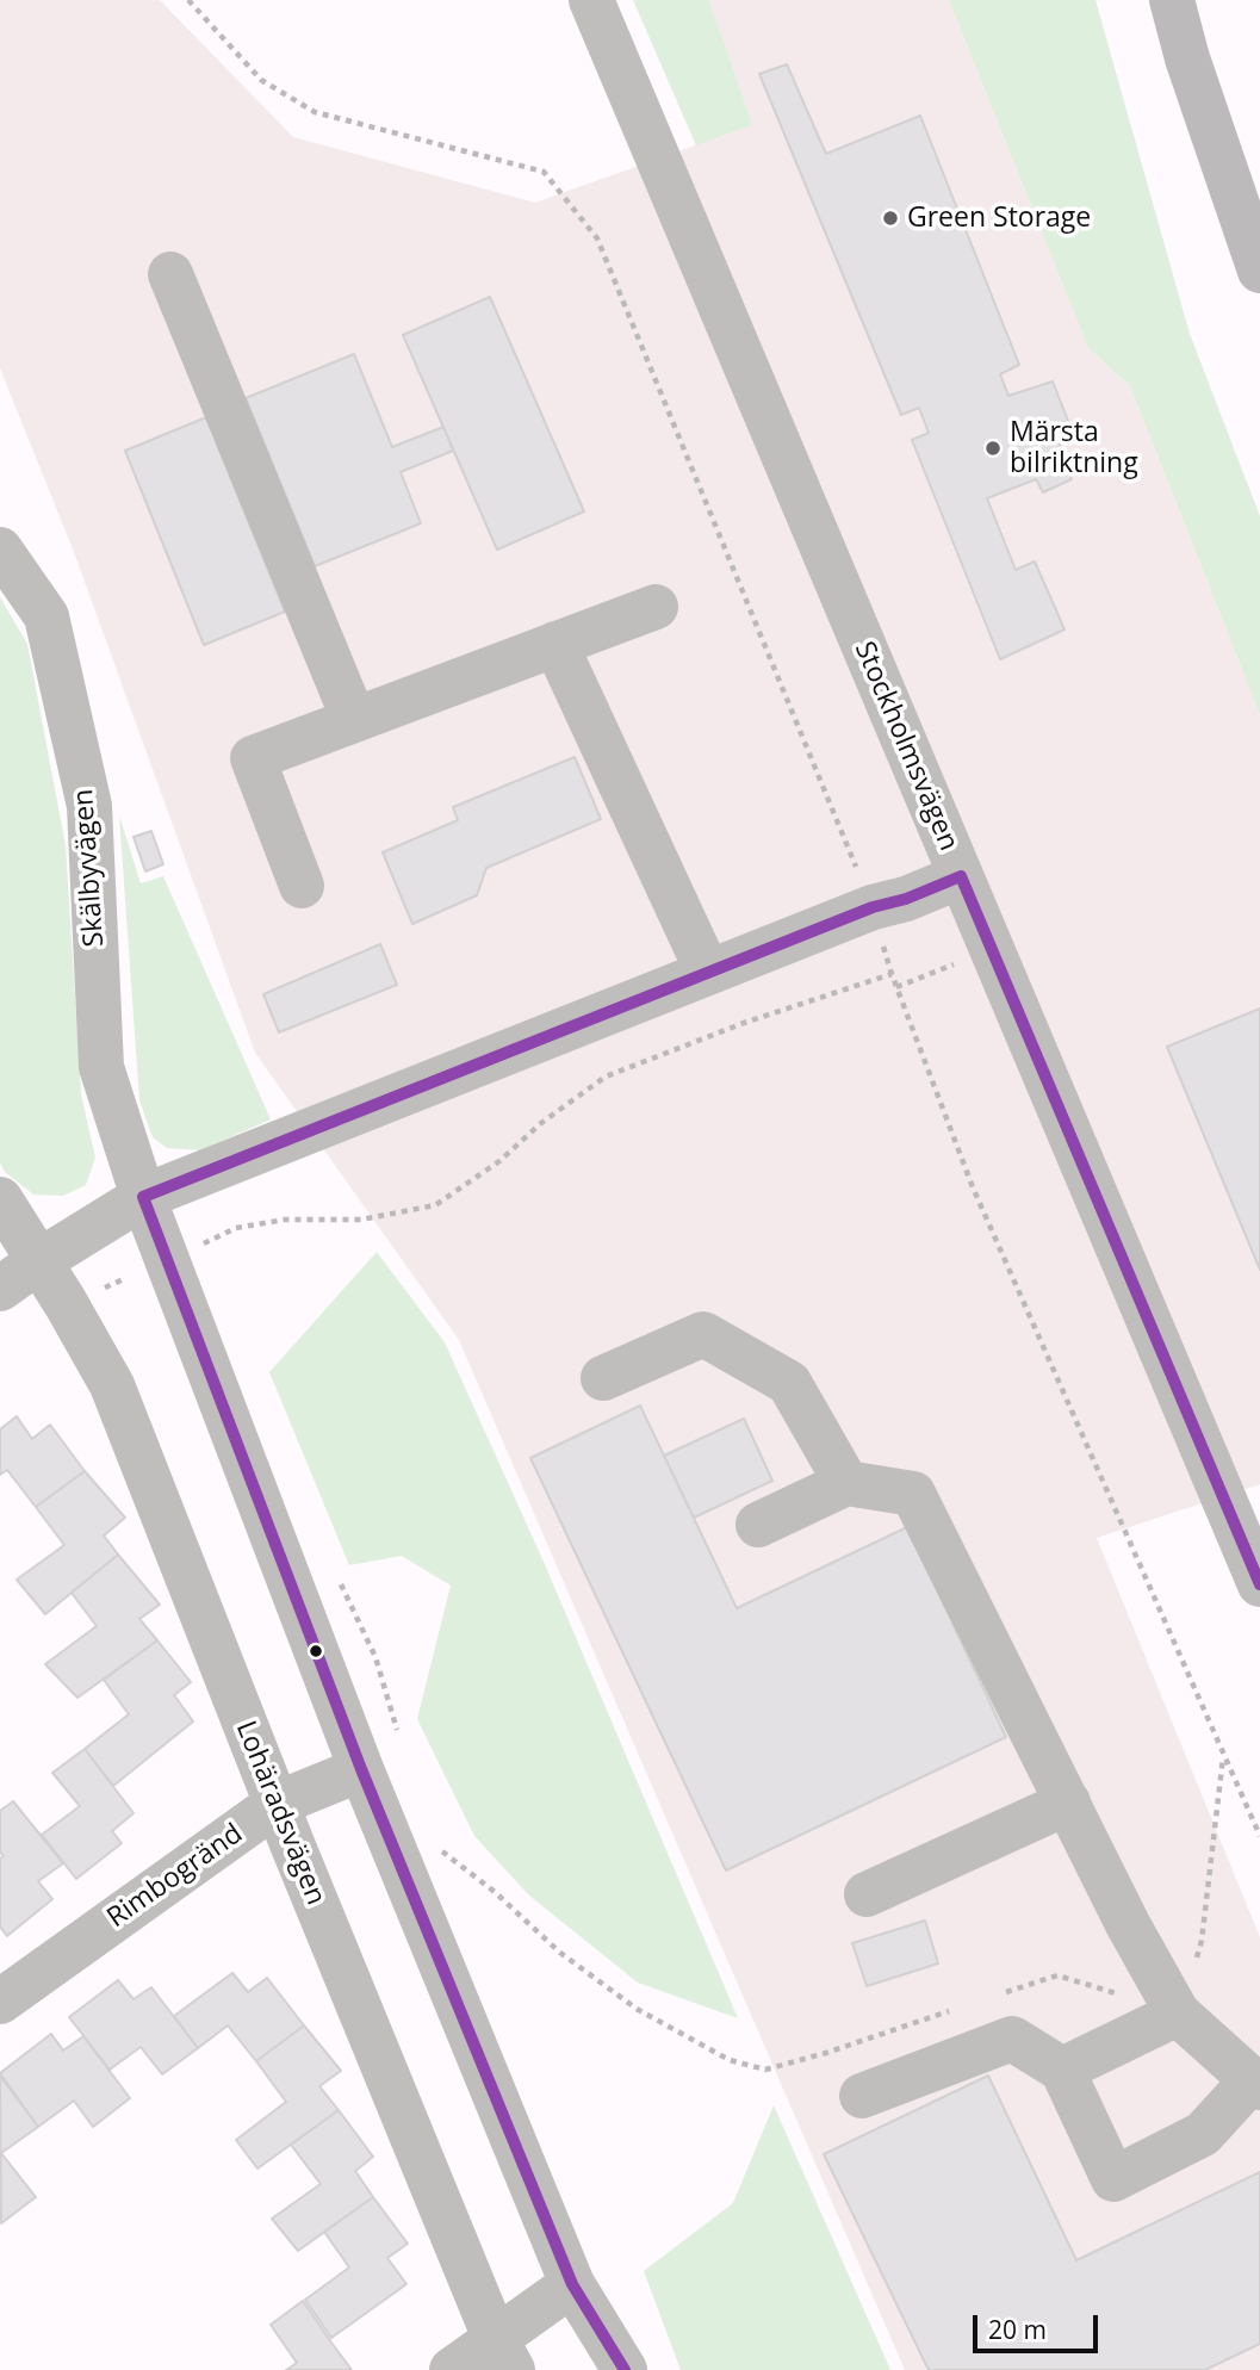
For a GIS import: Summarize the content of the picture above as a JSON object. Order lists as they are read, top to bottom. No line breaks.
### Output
{"streets":{"street":["Stockholmsvägen","Skälbyvägen","Lohäradsvägen","Rimbogränd"]},"crossings":[["Skälbyvägen","Rimbogränd"],["Lohäradsvägen","Rimbogränd"]],"places":["Green Storage","Märsta bilriktning"],"scale_bar":"20 m"}
